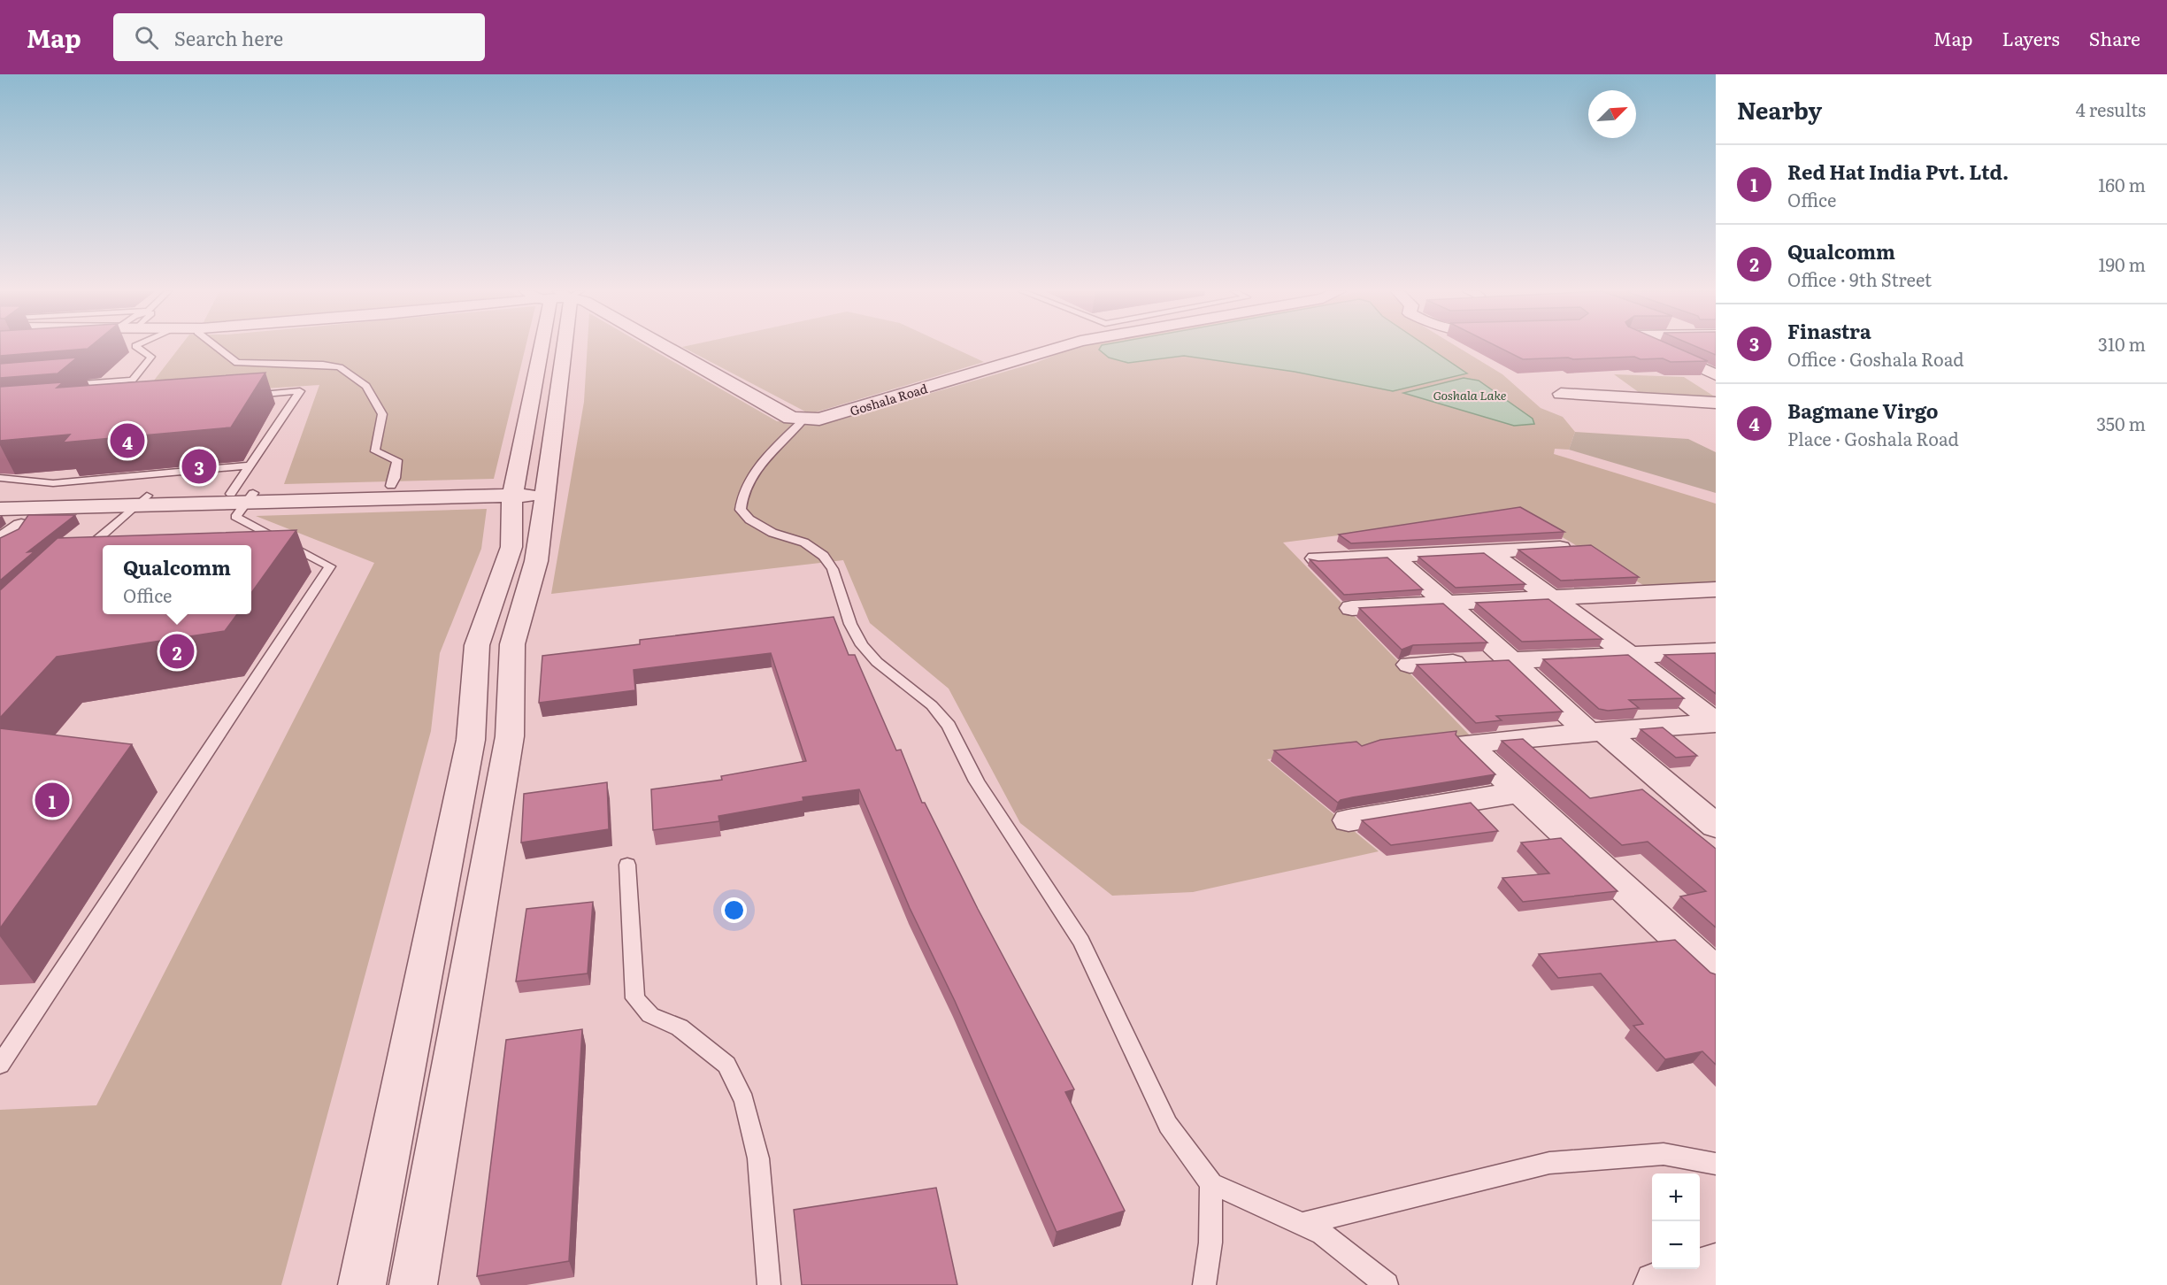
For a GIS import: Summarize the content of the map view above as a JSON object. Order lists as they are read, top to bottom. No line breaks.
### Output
{"streets":{"street":["Goshala Road"]},"water":["Goshala Lake"],"north":"top right","page":{"header":"Map","search":"Search here","nav":["Map","Layers","Share"],"heading":["Nearby","4 results"],"list":[{"mark":"1","name":"Red Hat India Pvt. Ltd.","note":"Office","value":"160 m"},{"mark":"2","name":"Qualcomm","note":"Office · 9th Street","value":"190 m"},{"mark":"3","name":"Finastra","note":"Office · Goshala Road","value":"310 m"},{"mark":"4","name":"Bagmane Virgo","note":"Place · Goshala Road","value":"350 m"}],"pins":["4","3","2","1"],"popup":["Qualcomm","Office"],"map_buttons":["+","−"]}}
